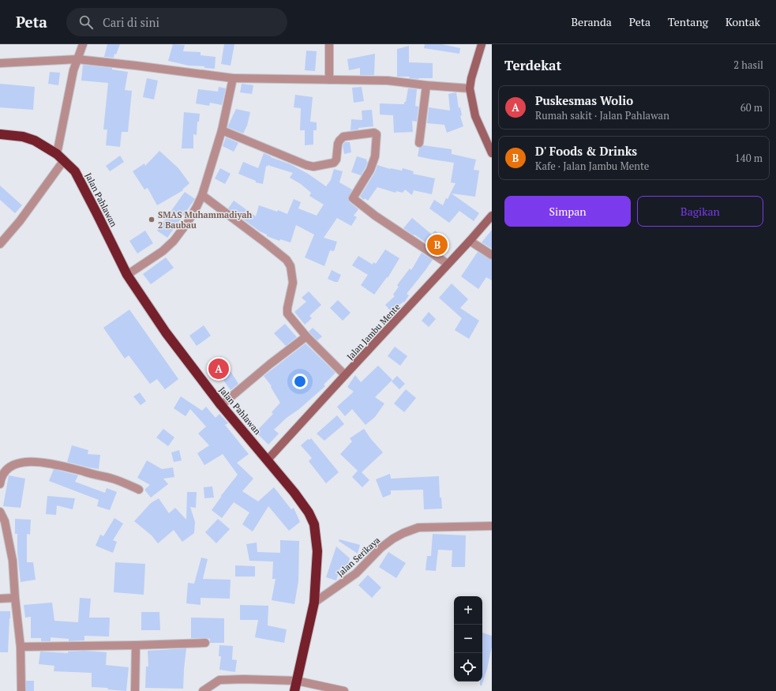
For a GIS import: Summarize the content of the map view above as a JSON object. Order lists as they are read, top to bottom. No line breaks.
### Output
{"streets":{"highway":["Jalan Pahlawan"],"main road":["Jalan Jambu Mente"],"street":["Jalan Serikaya"]},"crossings":[["Jalan Pahlawan","Jalan Jambu Mente"],["Jalan Pahlawan","Jalan Serikaya"]],"places":["SMAS Muhammadiyah 2 Baubau"],"page":{"header":"Peta","search":"Cari di sini","nav":["Beranda","Peta","Tentang","Kontak"],"heading":["Terdekat","2 hasil"],"list":[{"mark":"A","name":"Puskesmas Wolio","note":"Rumah sakit · Jalan Pahlawan","value":"60 m"},{"mark":"B","name":"D' Foods & Drinks","note":"Kafe · Jalan Jambu Mente","value":"140 m"}],"buttons":["Simpan","Bagikan"],"pins":["B","A"],"map_buttons":["+","−"]}}
